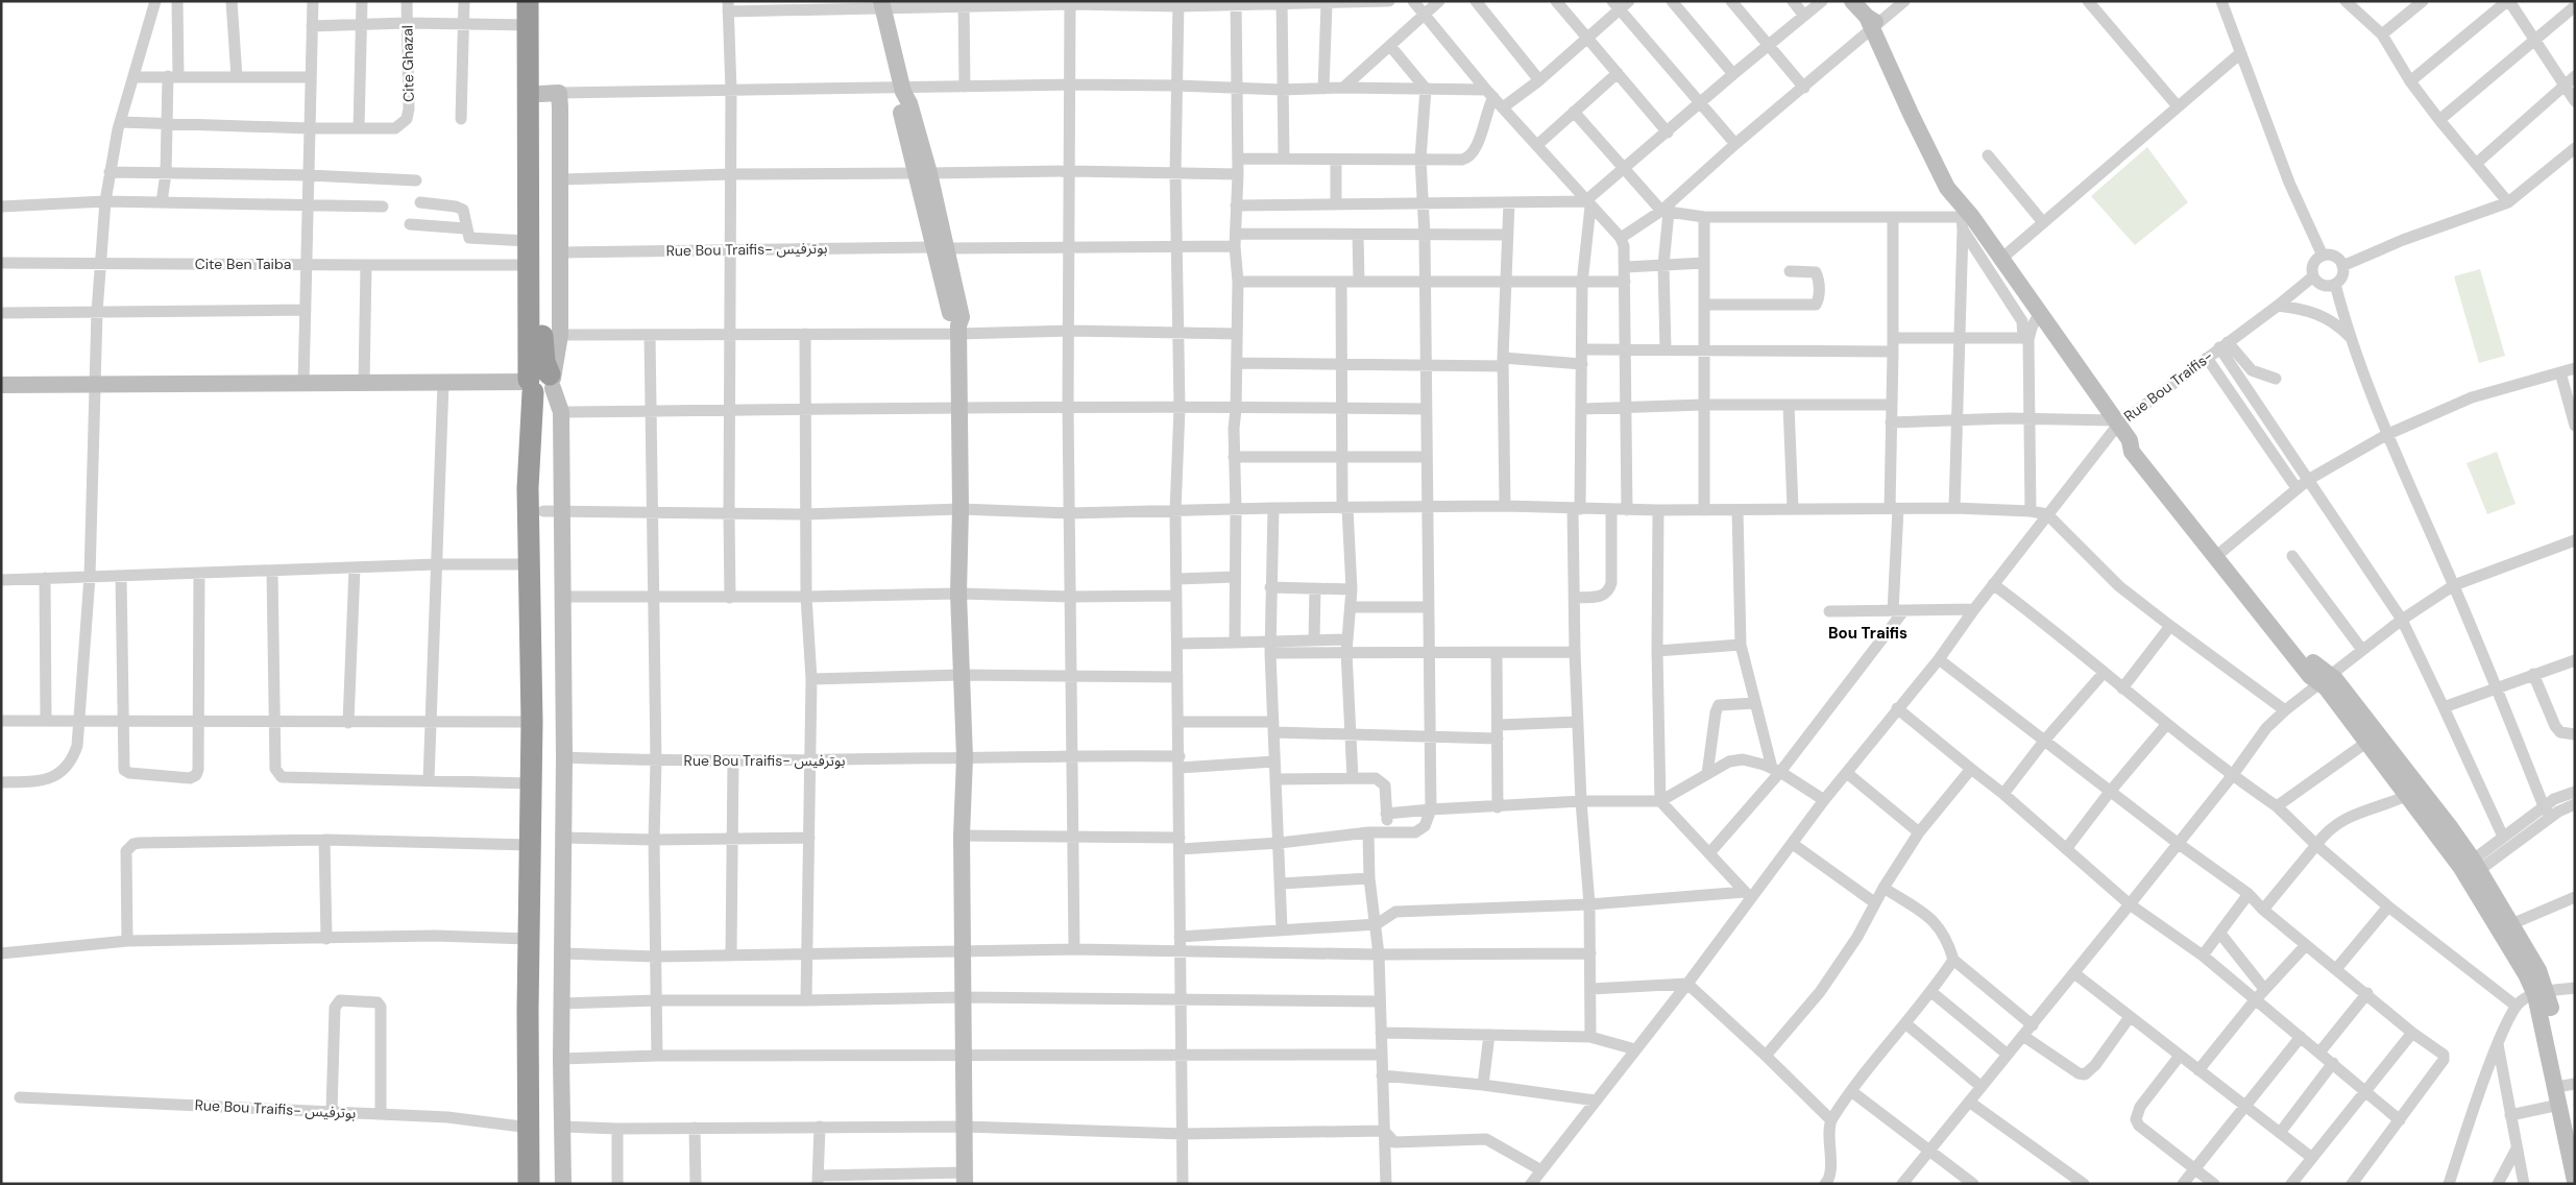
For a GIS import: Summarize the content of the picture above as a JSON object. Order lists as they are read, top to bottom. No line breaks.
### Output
{"streets":{"street":["Cite Ghazal","Rue Bou Traifis- بوترفيس","Cite Ben Taiba","Rue Bou Traifis-"]},"districts":["Bou Traifis"]}
